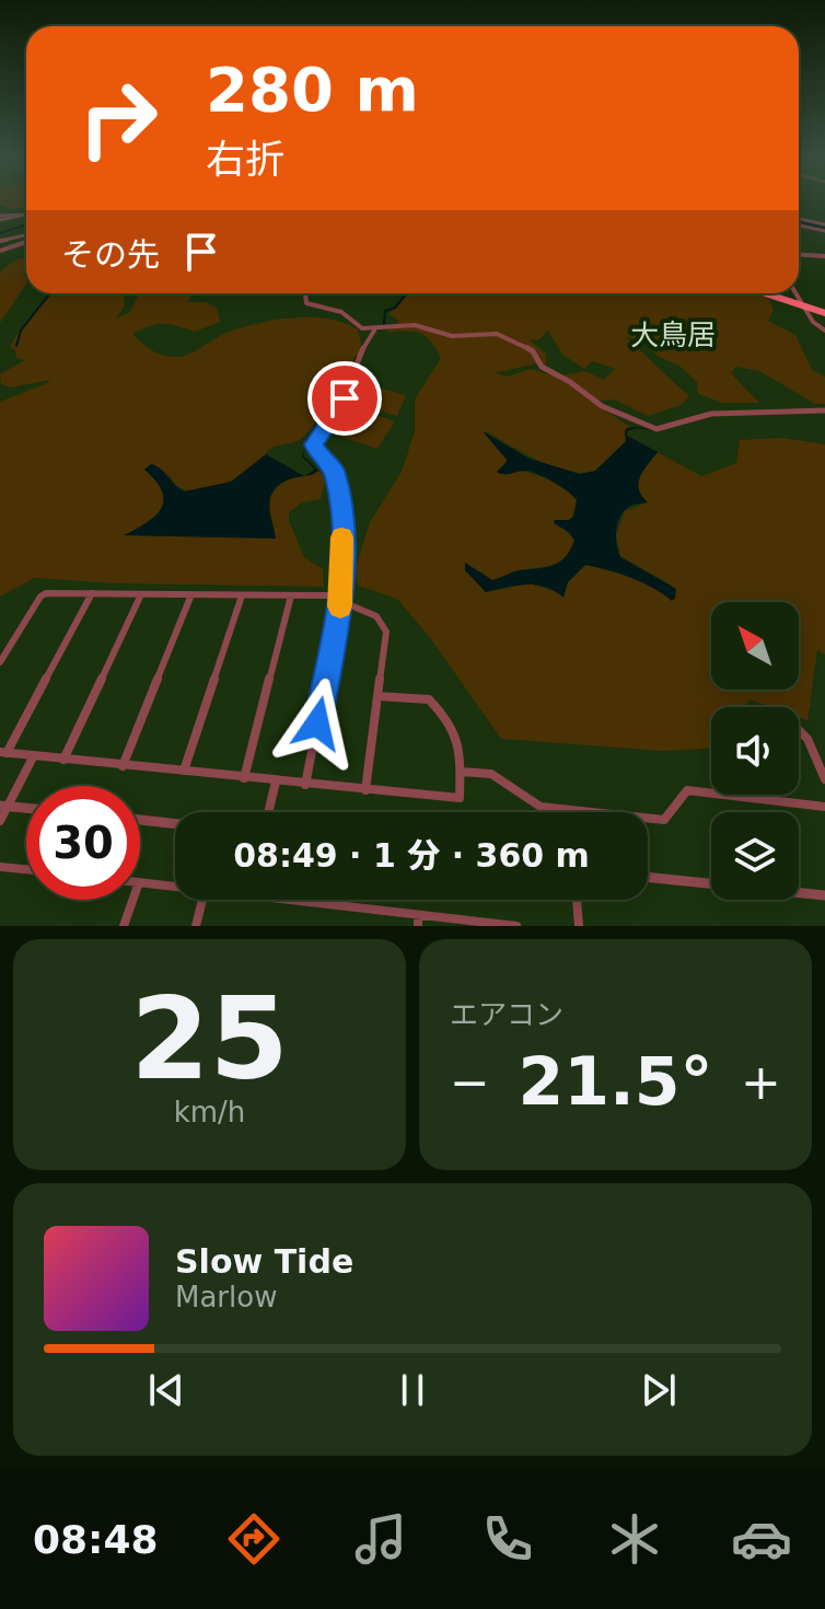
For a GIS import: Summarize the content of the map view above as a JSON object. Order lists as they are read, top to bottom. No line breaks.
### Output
{"districts":["大鳥居"],"north":"top left","page":{"turn":["280 m","右折"],"then":"その先","limit":"30","trip":"08:49 · 1 分 · 360 m","tile":[["25","km/h"],"エアコン"],"heat":["−","21.5°","+"],"song":["Slow Tide","Marlow"],"tabs":"08:48"}}
